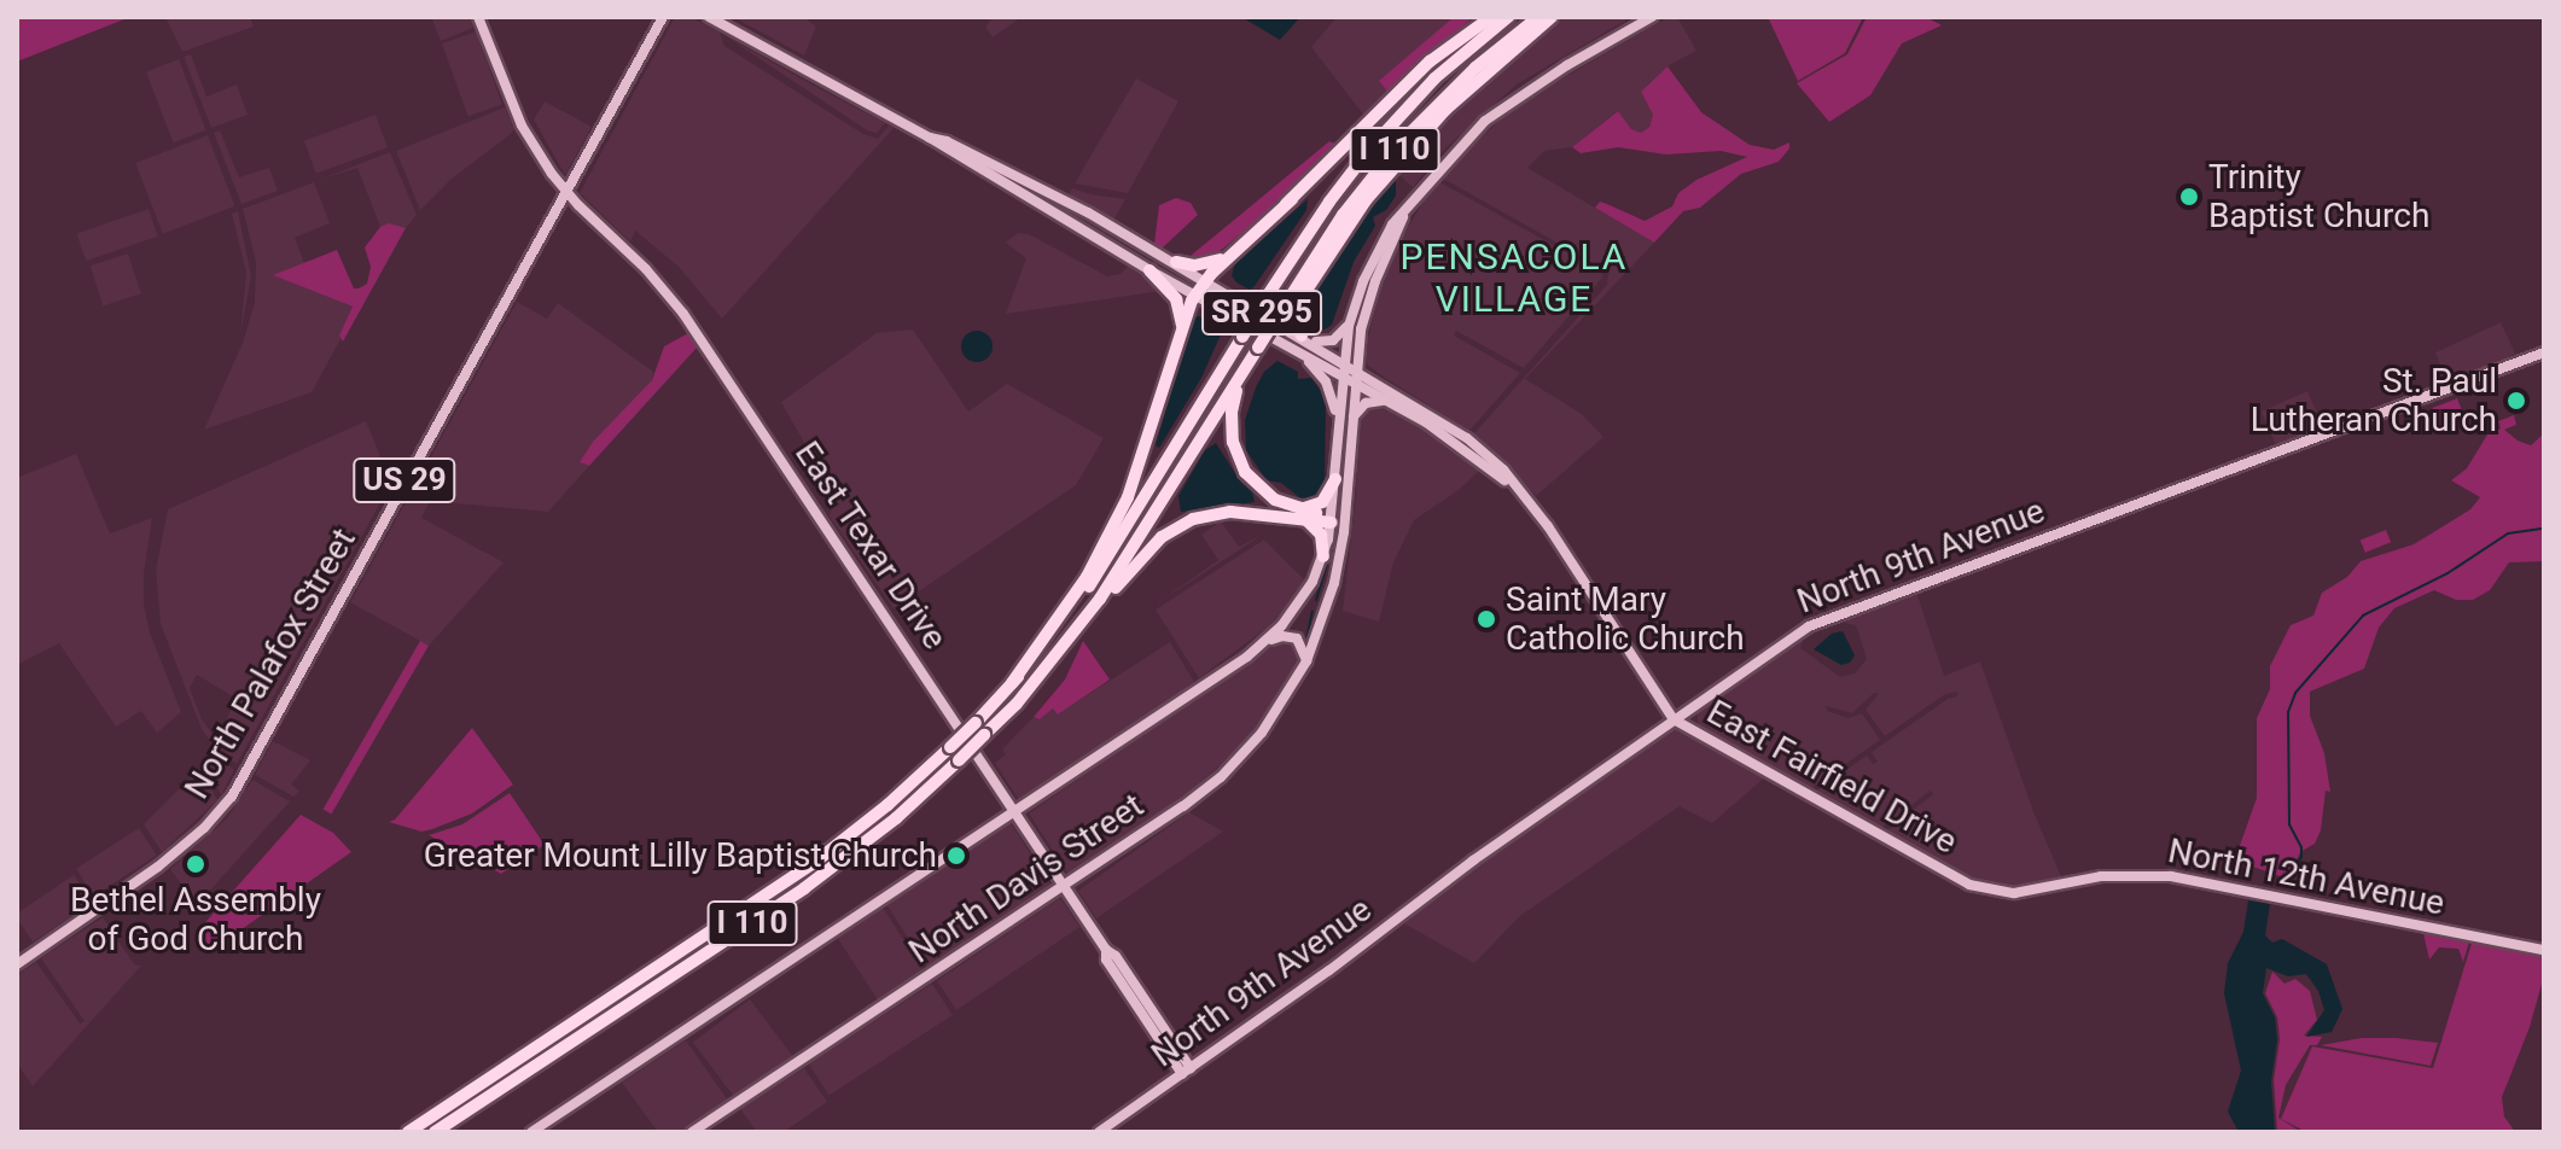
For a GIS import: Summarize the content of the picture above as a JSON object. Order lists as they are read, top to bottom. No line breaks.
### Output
{"streets":{"highway":["I 110"],"main road":["SR 295","US 29","East Texar Drive","North 9th Avenue","North Palafox Street","East Fairfield Drive","North 12th Avenue","North Davis Street"]},"crossings":[["East Texar Drive","North 9th Avenue"],["East Texar Drive","North Palafox Street"],["East Texar Drive","North Davis Street"],["North 9th Avenue","East Fairfield Drive"],["East Fairfield Drive","North 12th Avenue"]],"districts":["PENSACOLA VILLAGE"],"places":["Trinity Baptist Church","St. Paul Lutheran Church","Saint Mary Catholic Church","Greater Mount Lilly Baptist Church","Bethel Assembly of God Church"]}
